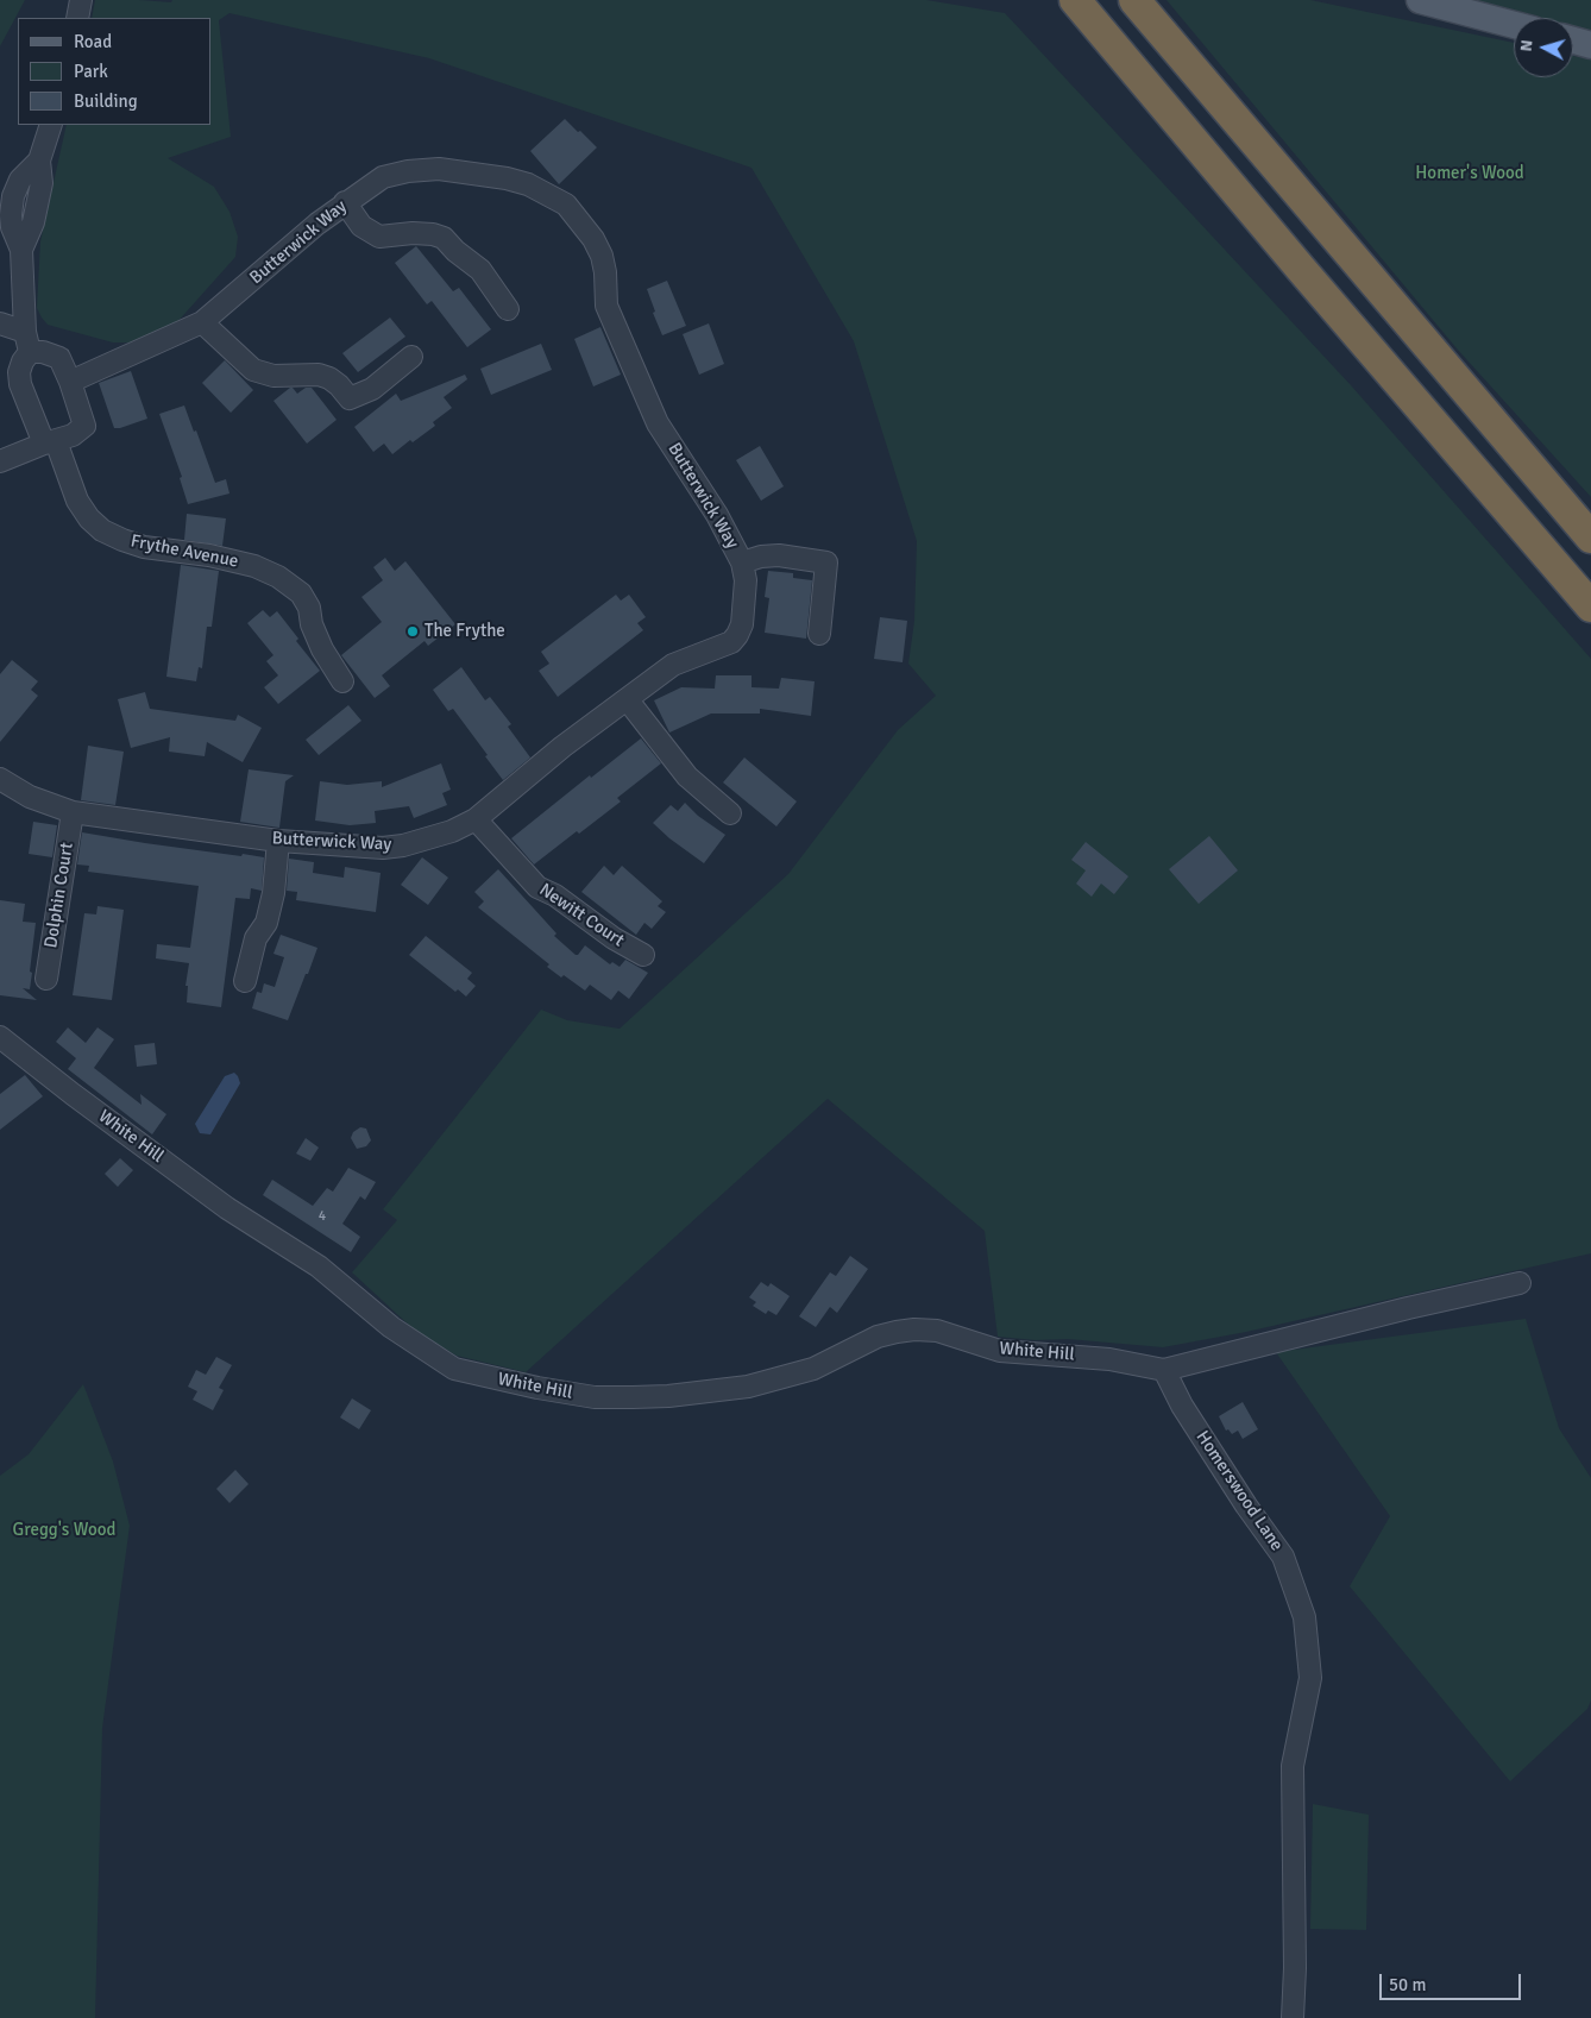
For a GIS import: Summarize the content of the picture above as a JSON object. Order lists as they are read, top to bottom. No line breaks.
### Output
{"streets":{"street":["Butterwick Way","Frythe Avenue","Dolphin Court","Newitt Court","White Hill","Homerswood Lane"]},"crossings":[["Butterwick Way","Dolphin Court"],["Butterwick Way","Newitt Court"],["White Hill","Homerswood Lane"]],"parks":["Homer's Wood","Gregg's Wood"],"places":["The Frythe"],"house_numbers":["4"],"legend":["Road","Park","Building"],"scale_bar":"50 m","north":"left"}
